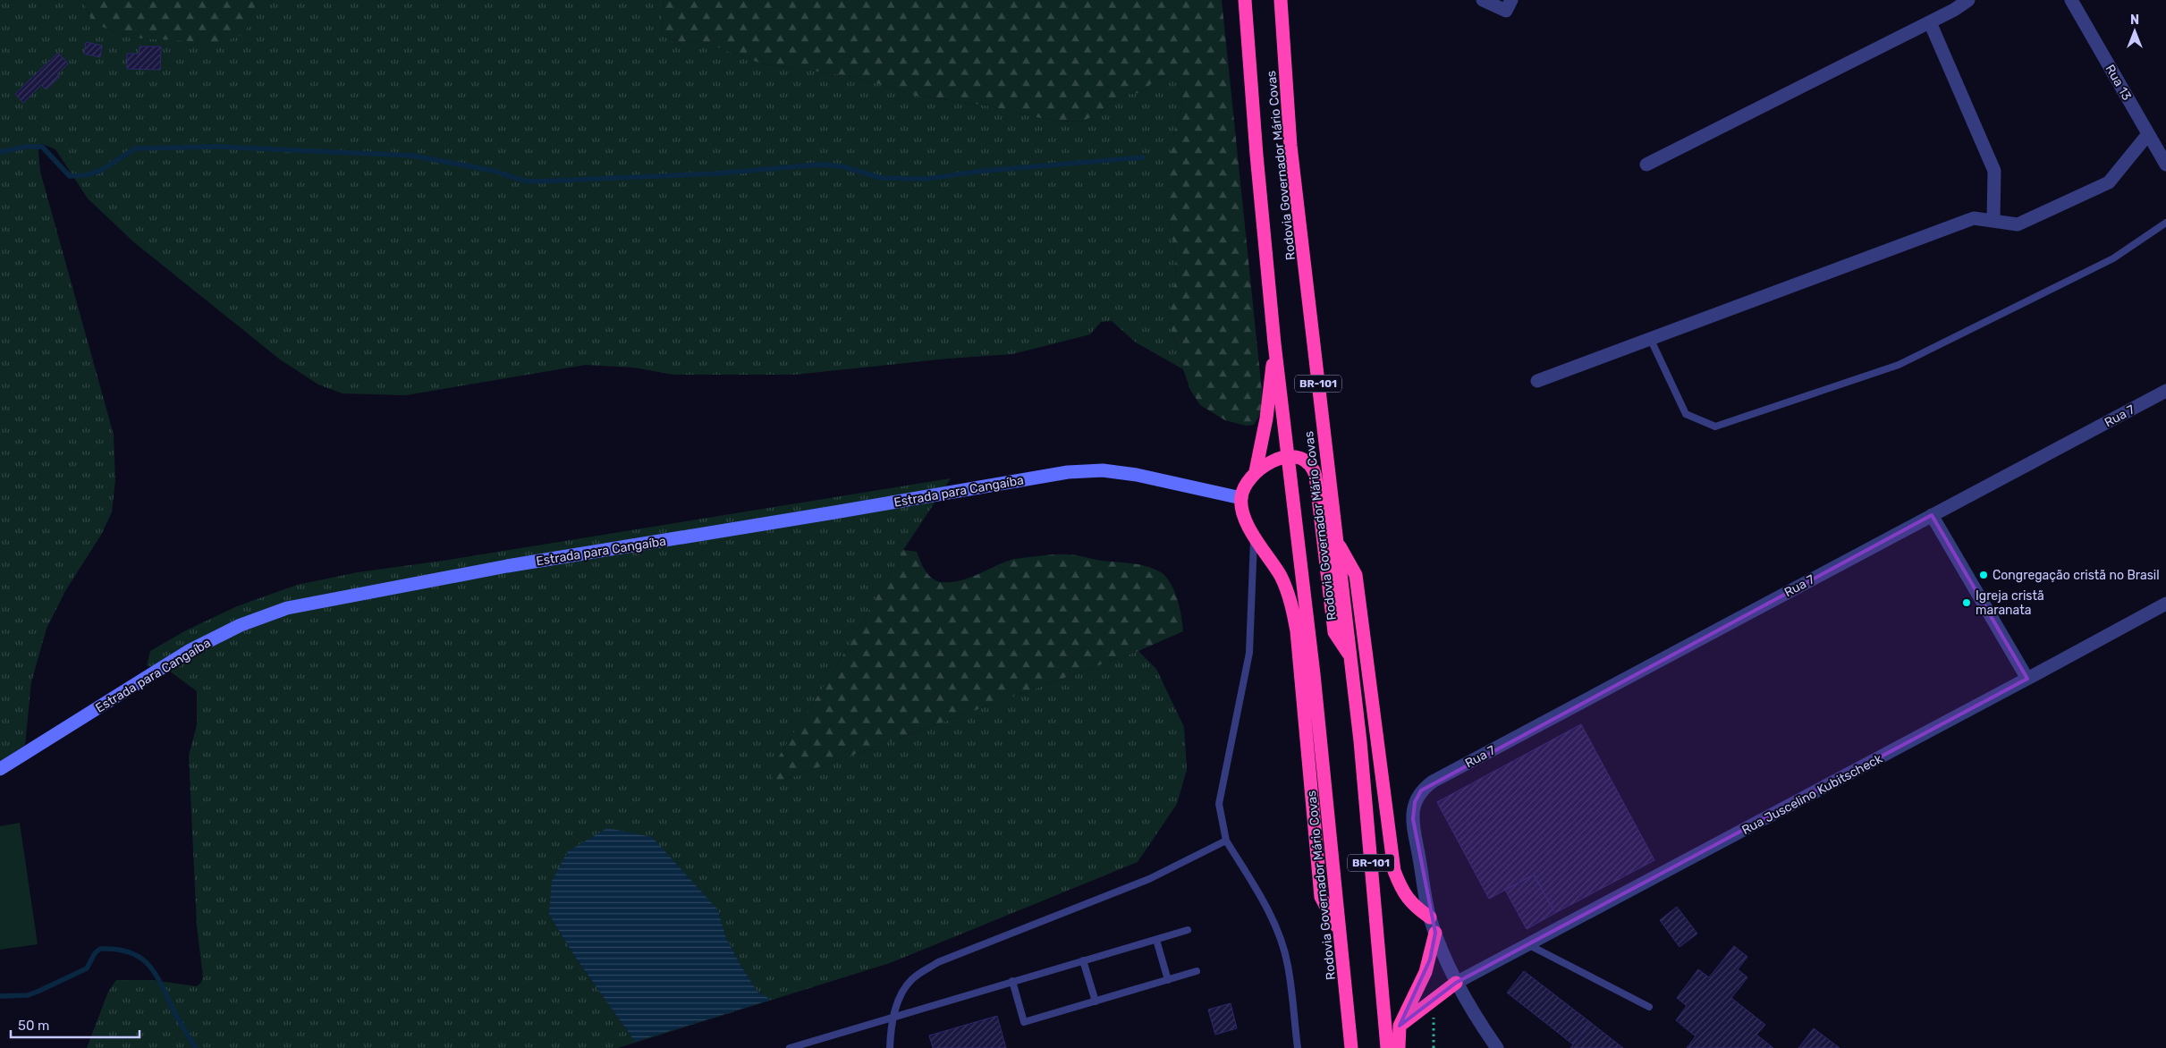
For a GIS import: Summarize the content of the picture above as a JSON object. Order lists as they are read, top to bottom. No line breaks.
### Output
{"streets":{"highway":["Rodovia Governador Mário Covas","BR-101"],"street":["Rua 13","Rua 7","Estrada para Cangaíba","Rua Juscelino Kubitscheck"]},"crossings":[["Rua 7","Rua Juscelino Kubitscheck"]],"places":["Congregação cristã no Brasil","Igreja cristã maranata"],"scale_bar":"50 m","north":"top"}
